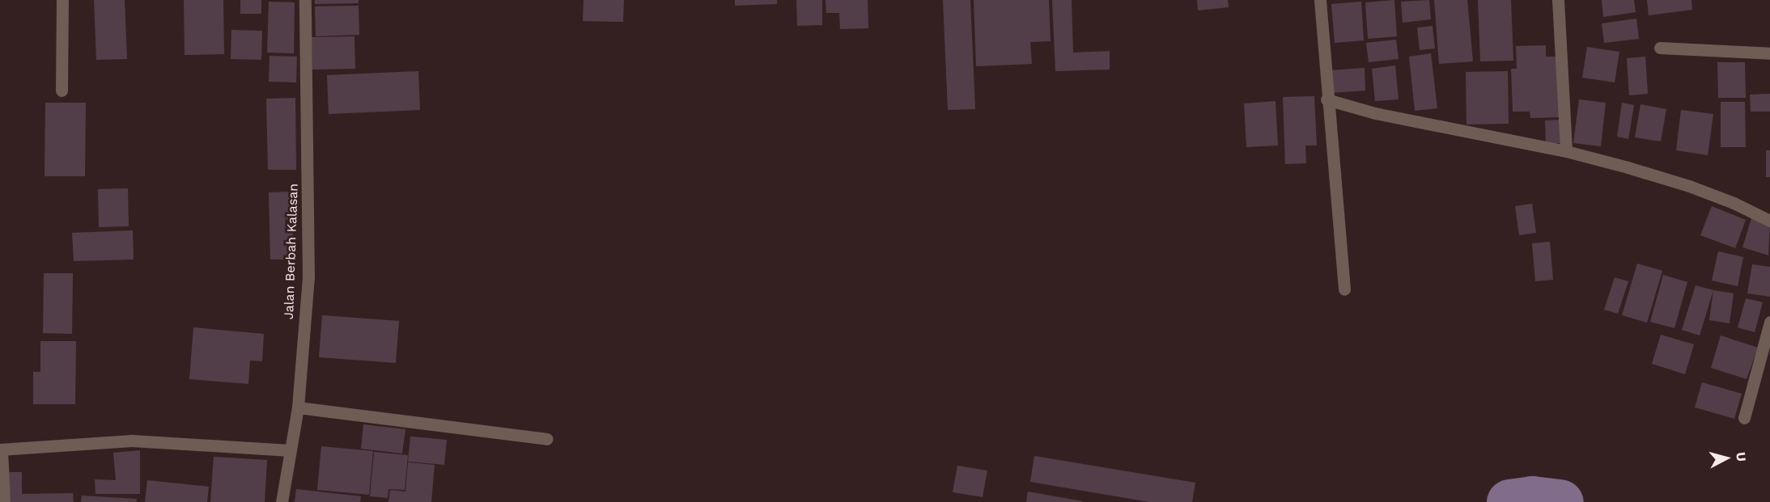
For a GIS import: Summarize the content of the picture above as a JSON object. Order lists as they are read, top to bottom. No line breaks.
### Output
{"streets":{"street":["Jalan Berbah Kalasan"]},"north":"right"}
